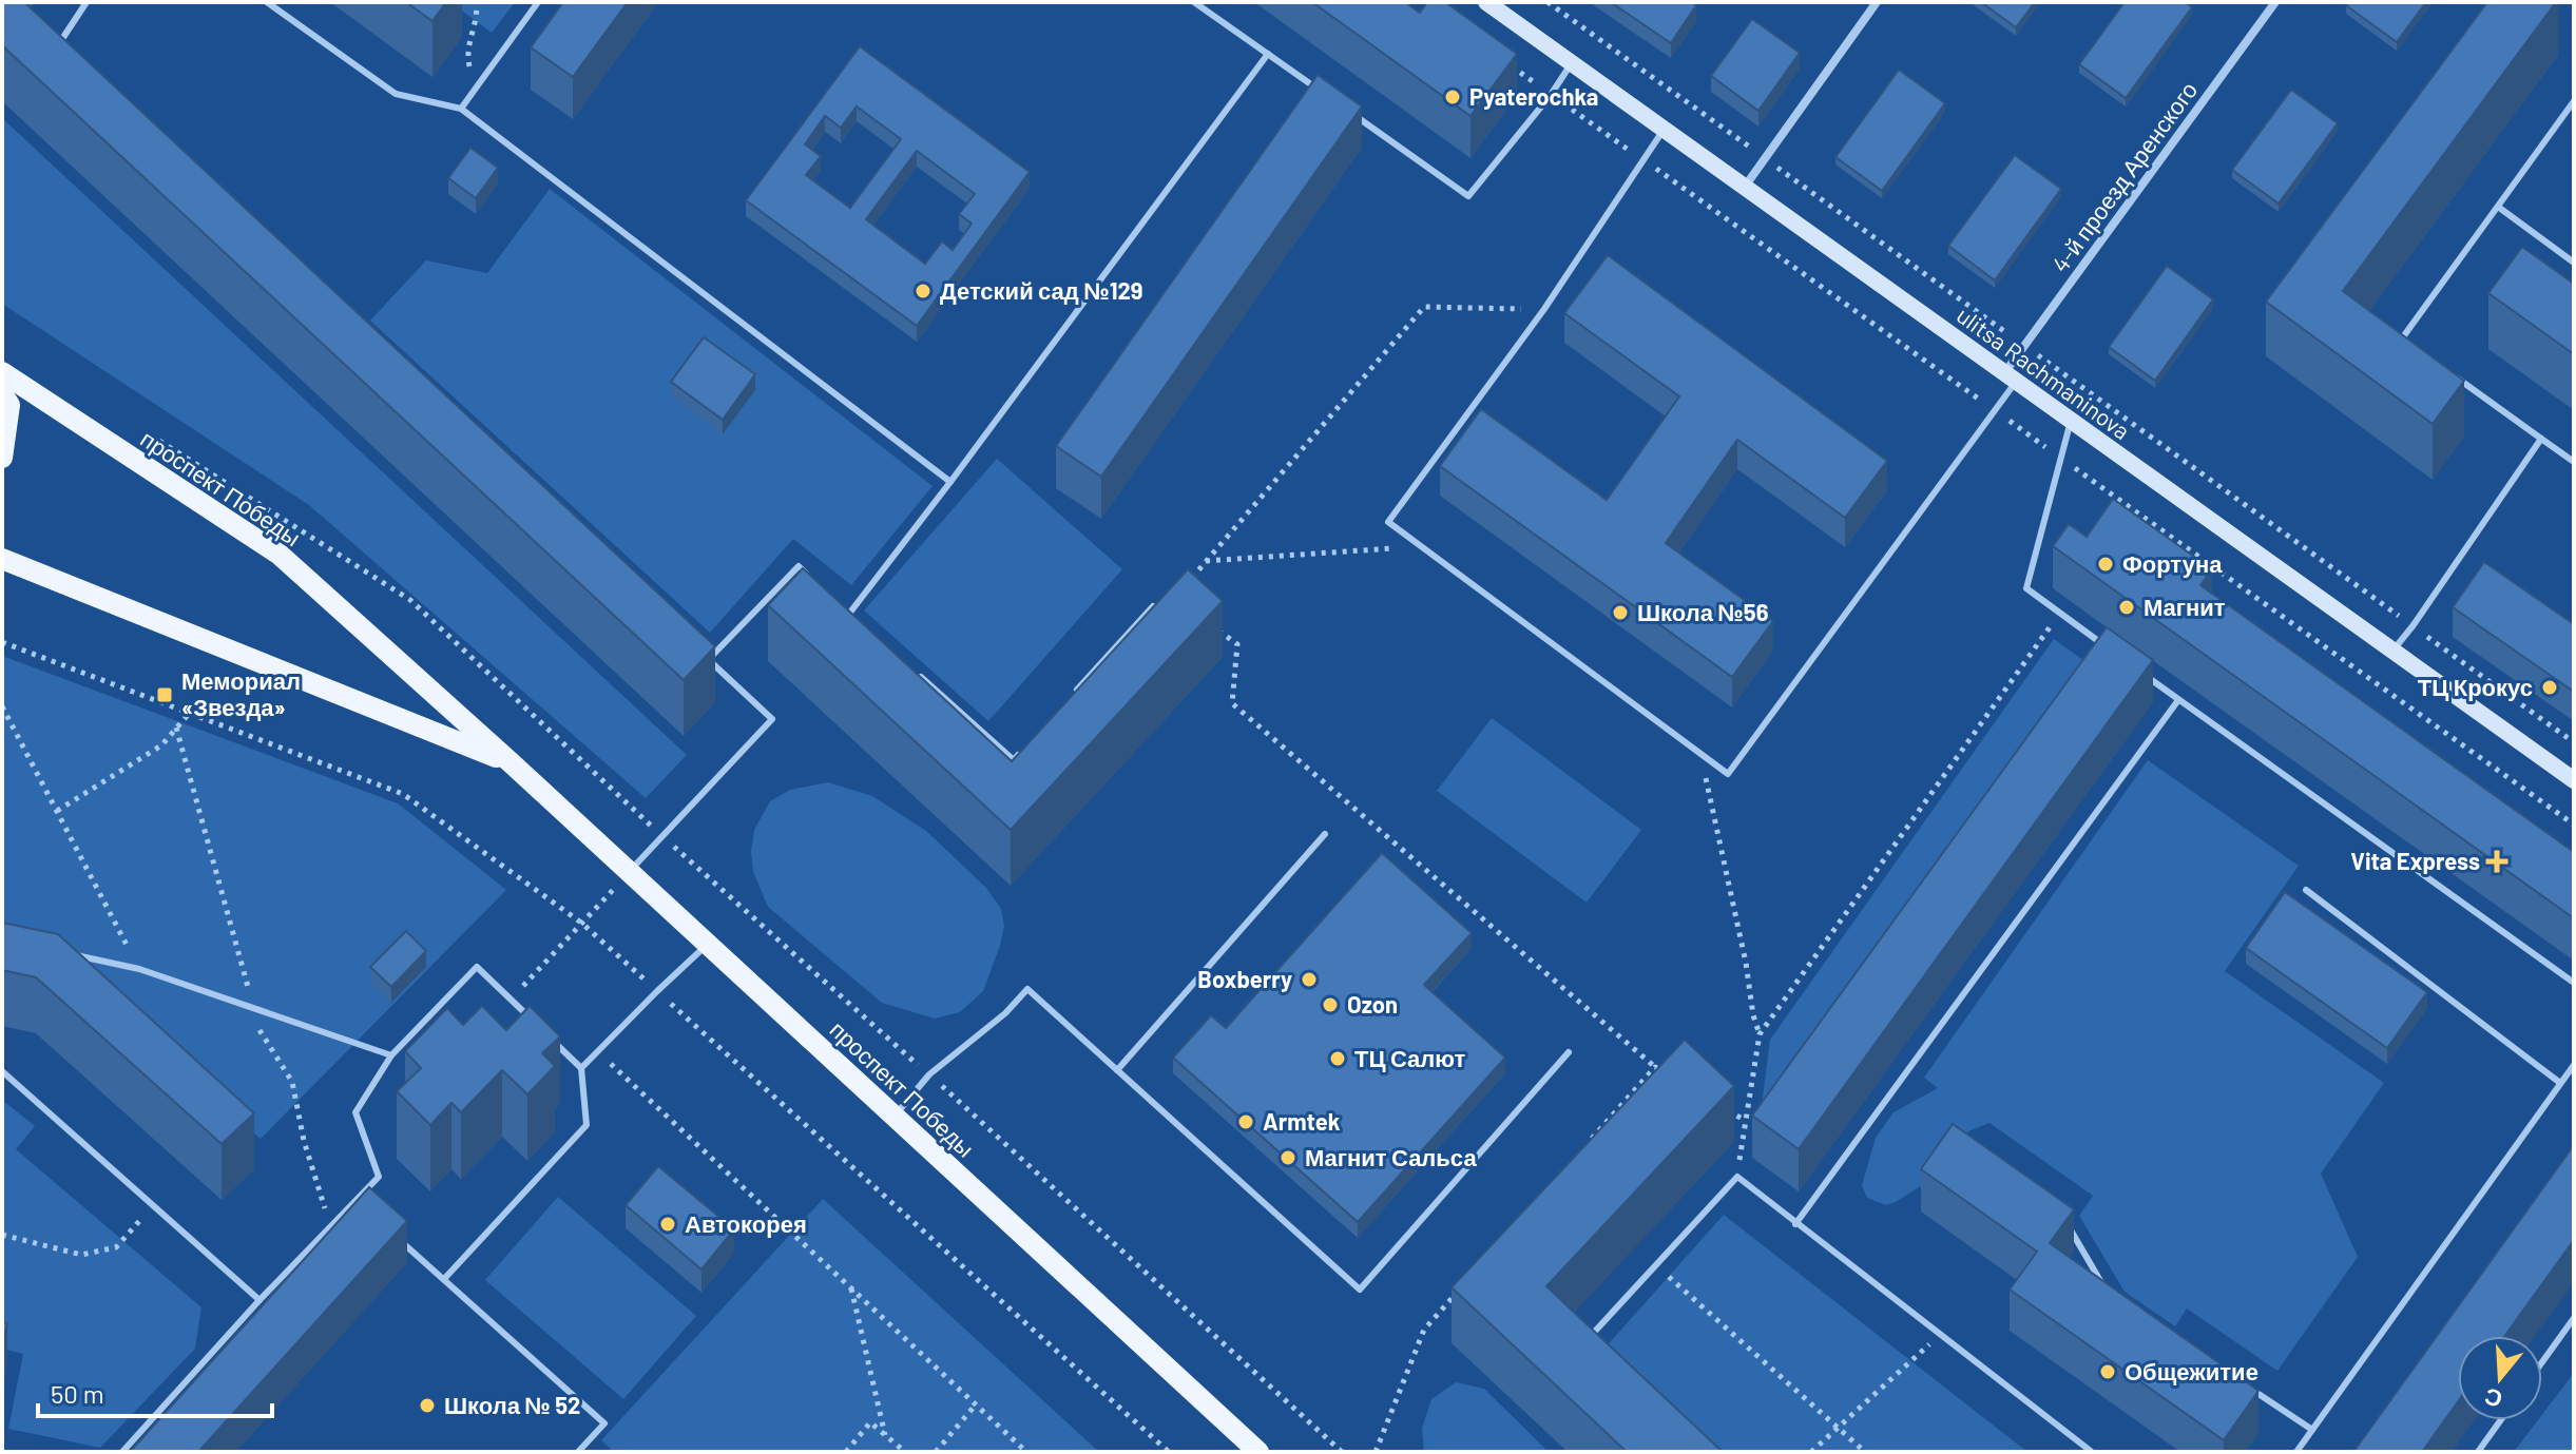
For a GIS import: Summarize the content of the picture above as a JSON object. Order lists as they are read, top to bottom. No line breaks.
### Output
{"streets":{"main road":["ulitsa Rachmaninova","проспект Победы"],"street":["4-й проезд Аренского"]},"crossings":[["4-й проезд Аренского","ulitsa Rachmaninova"]],"places":{"other":["Pyaterochka","Детский сад №129","Фортуна","Магнит","Школа №56","ТЦ Крокус","Boxberry","Ozon","ТЦ Салют","Armtek","Магнит Сальса","Автокорея","Общежитие","Школа № 52"],"transit":["Мемориал «Звезда»"],"health":["Vita Express"]},"scale_bar":"50 m","north":"bottom"}
